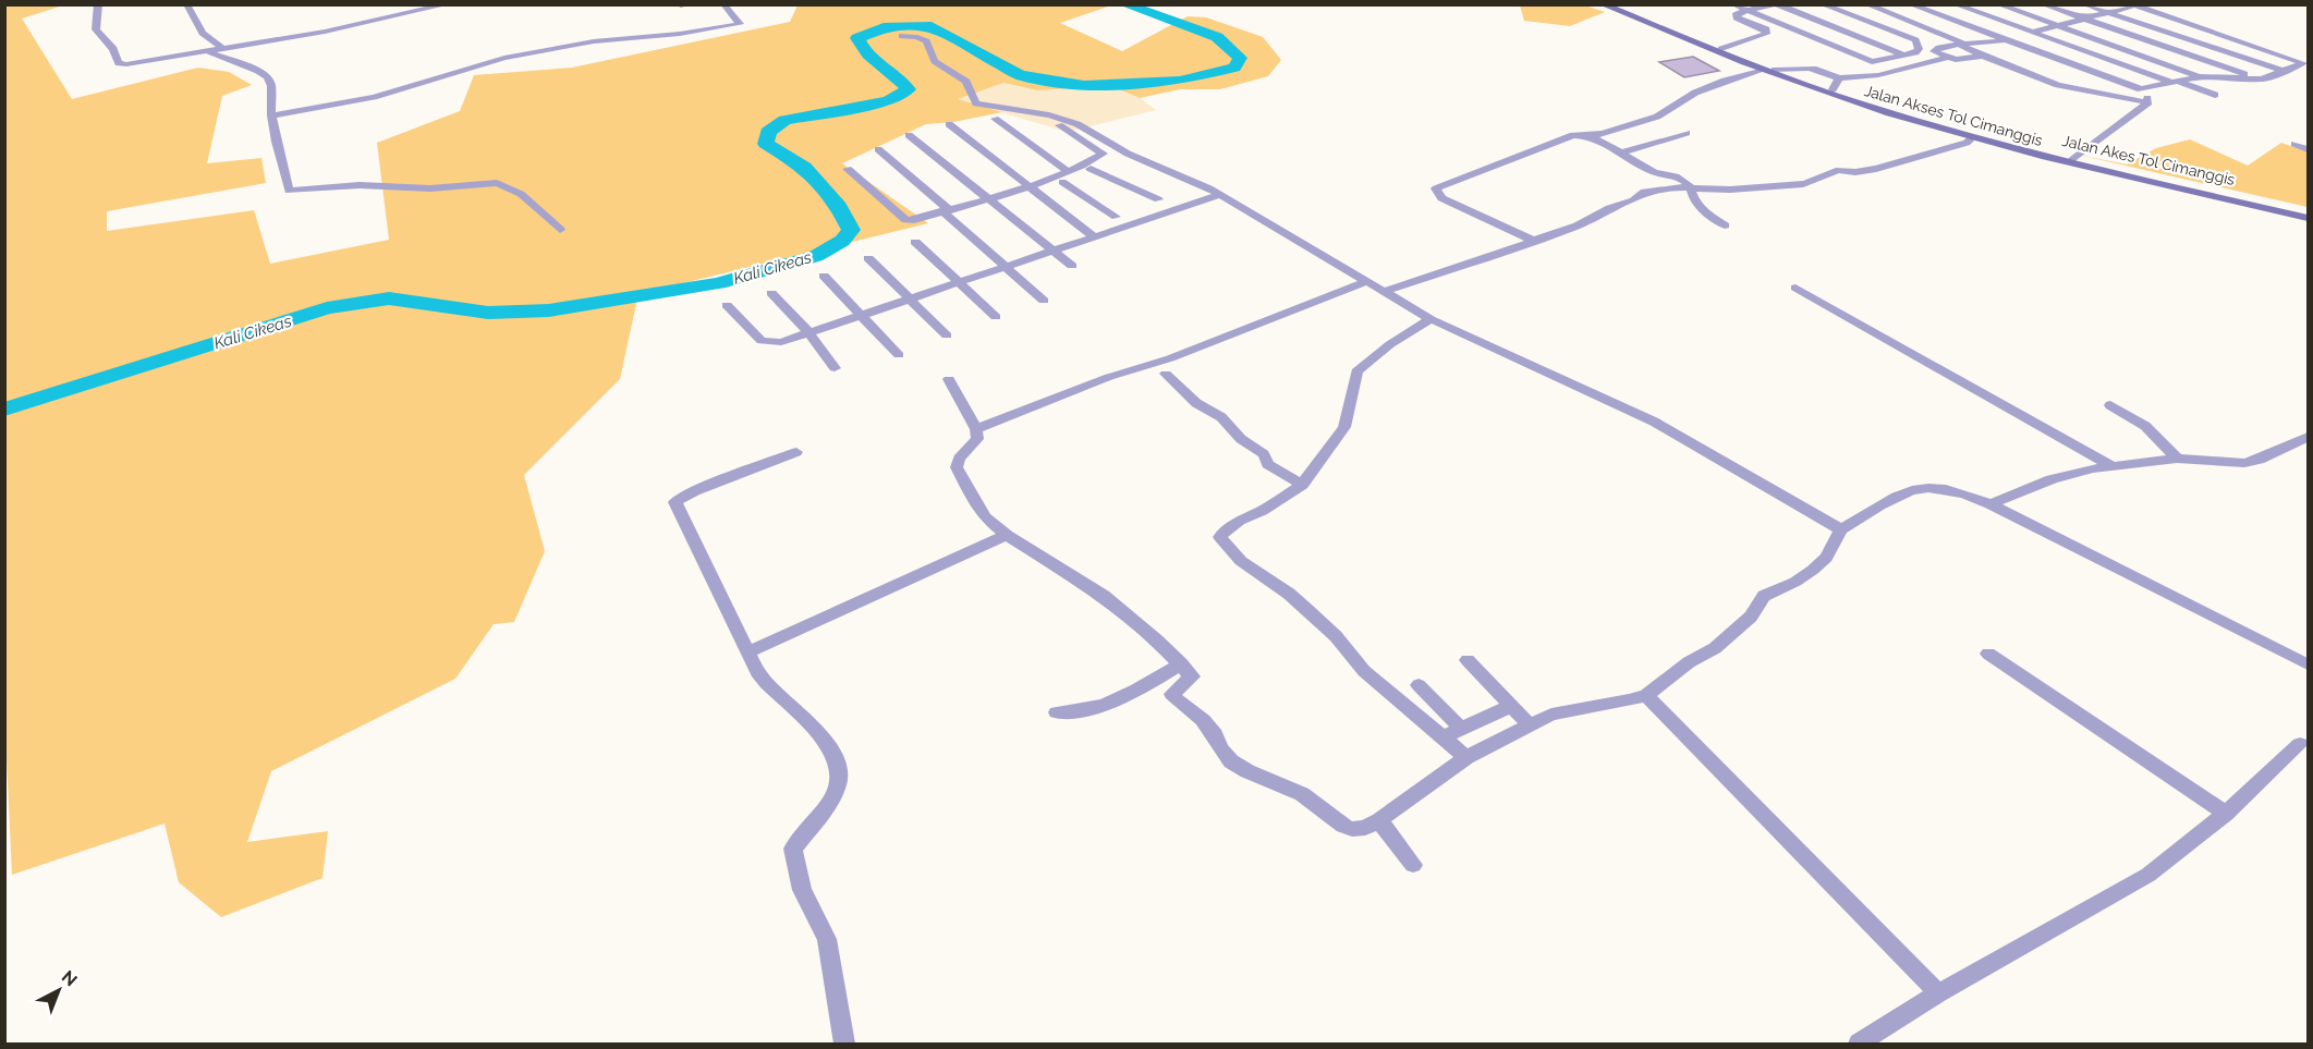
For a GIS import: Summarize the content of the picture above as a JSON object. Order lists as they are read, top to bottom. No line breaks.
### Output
{"streets":{"main road":["Jalan Akses Tol Cimanggis","Jalan Akes Tol Cimanggis"]},"crossings":[["Jalan Akses Tol Cimanggis","Jalan Akes Tol Cimanggis"]],"water":["Kali Cikeas"],"north":"top right"}
